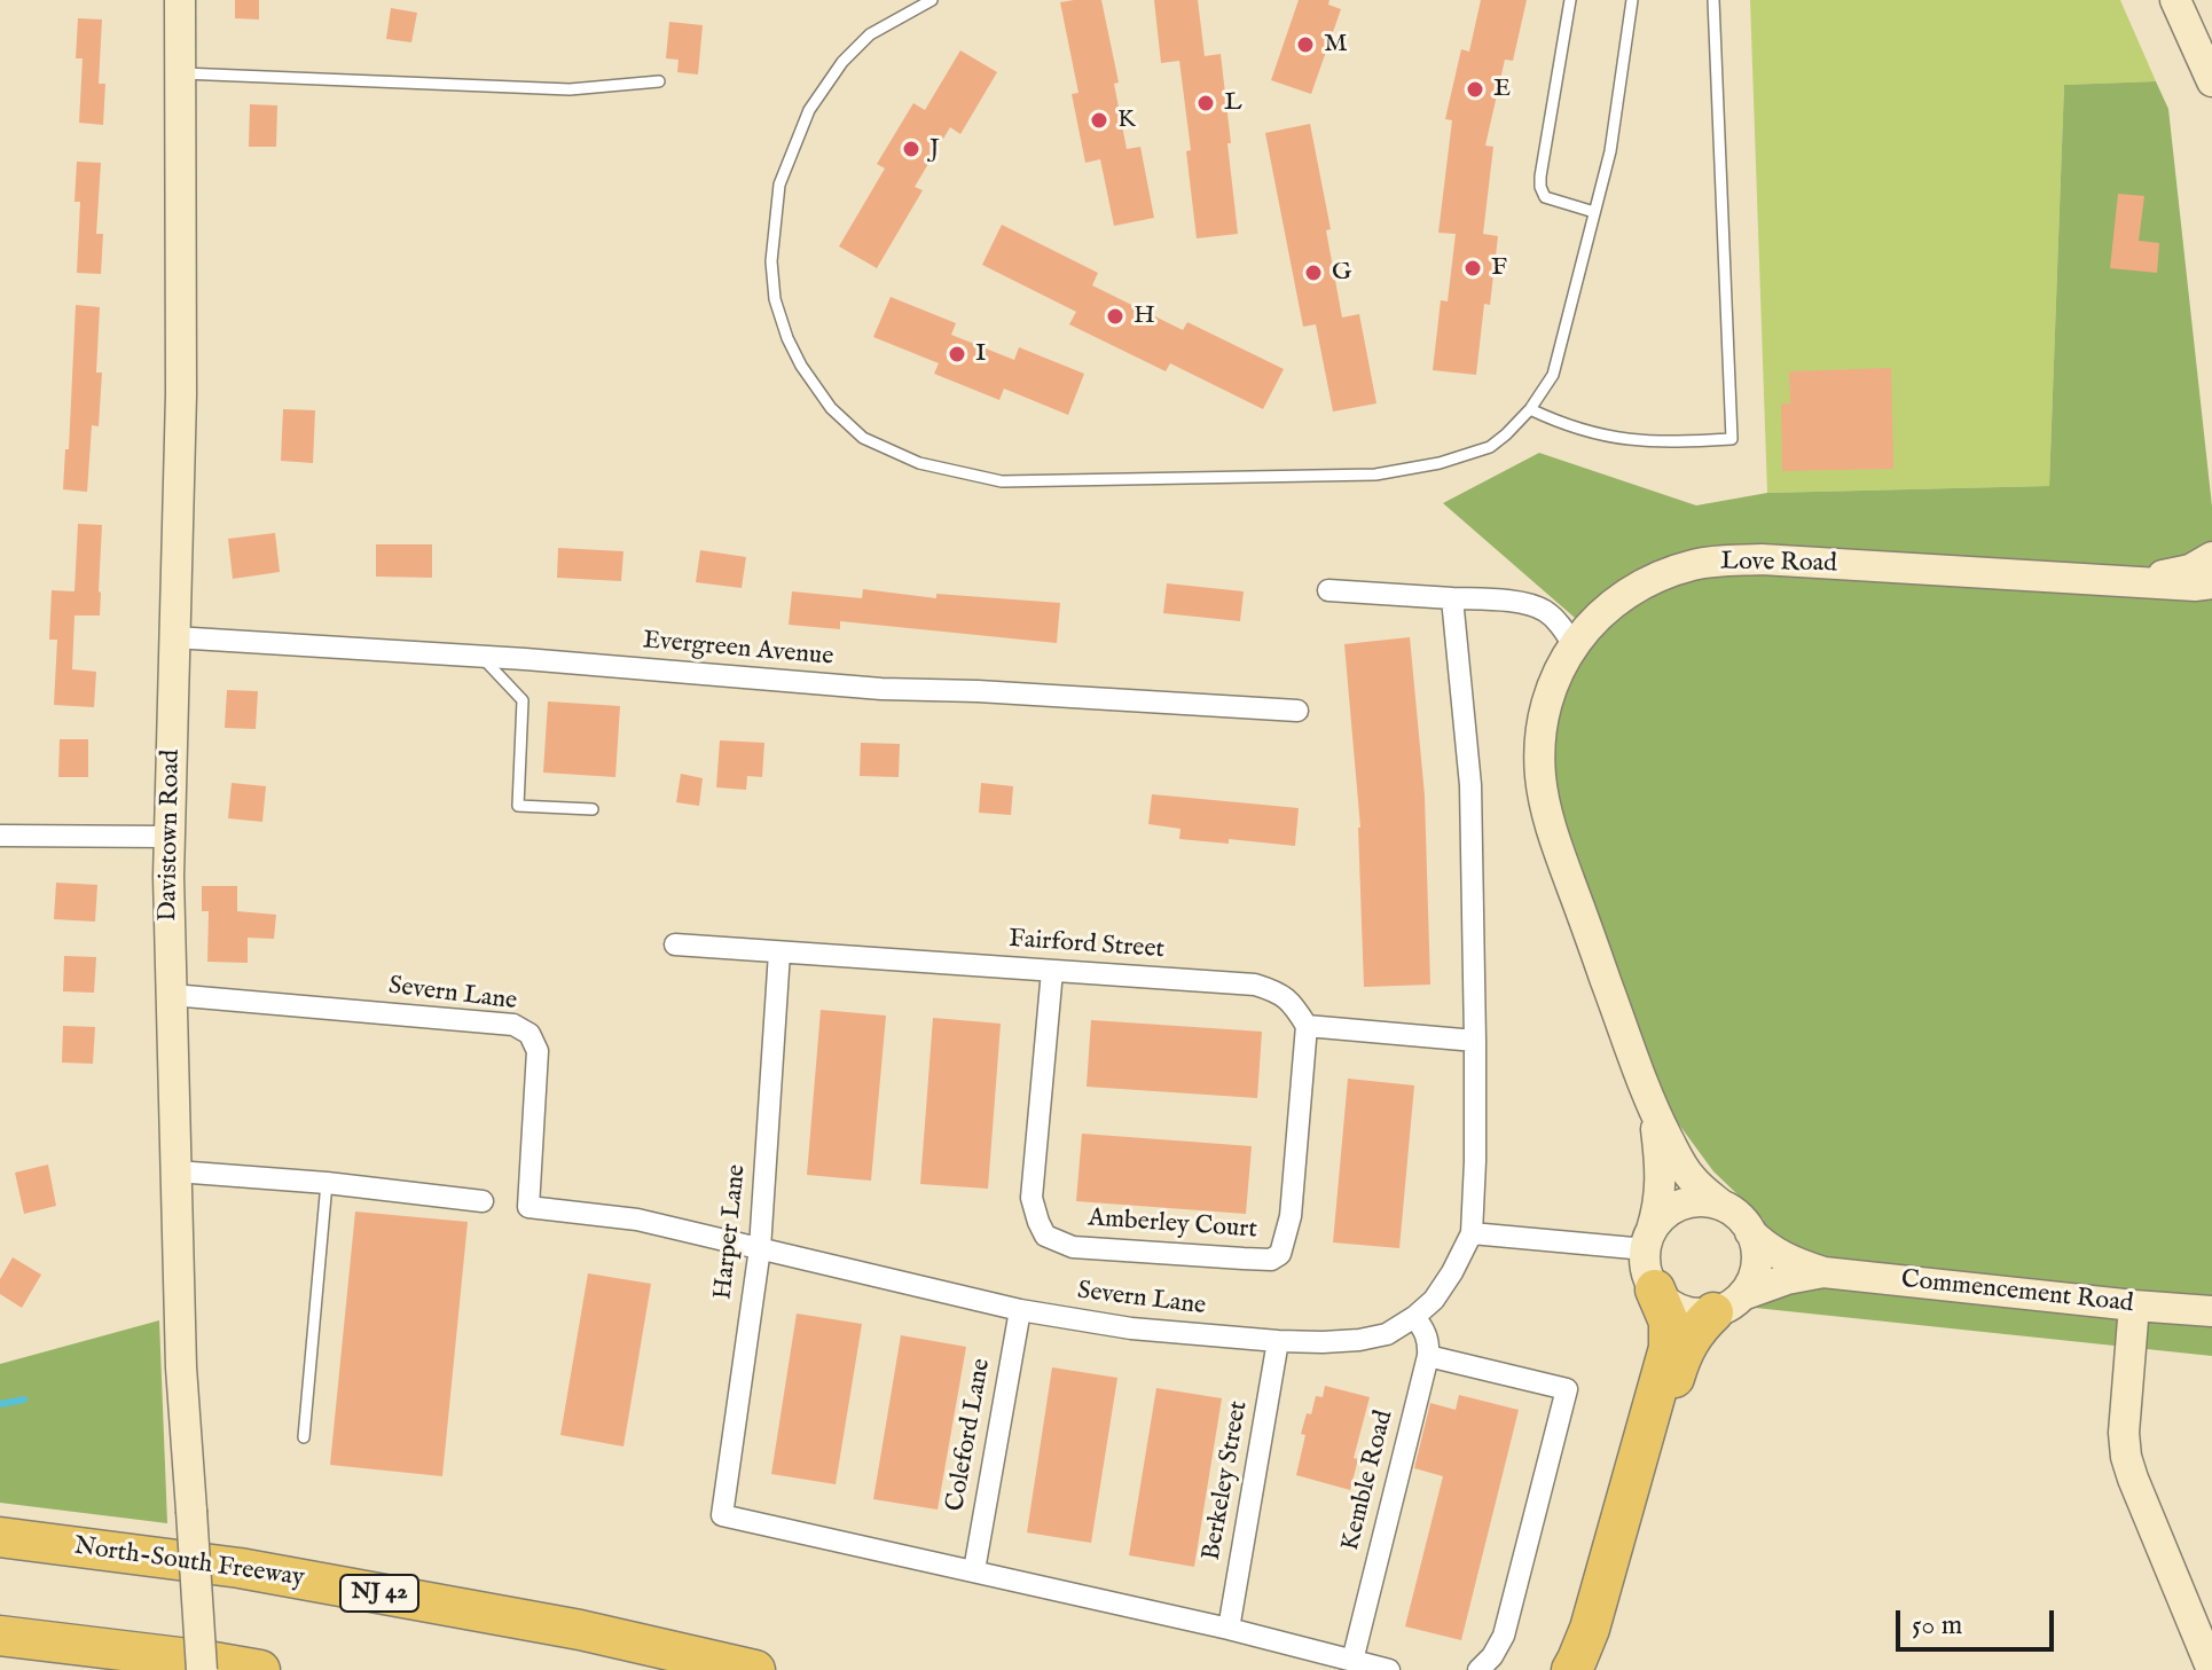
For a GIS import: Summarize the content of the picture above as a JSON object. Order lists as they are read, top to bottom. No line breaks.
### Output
{"streets":{"highway":["North-South Freeway","NJ 42"],"street":["Love Road","Evergreen Avenue","Davistown Road","Fairford Street","Severn Lane","Amberley Court","Harper Lane","Commencement Road","Coleford Lane","Berkeley Street","Kemble Road"]},"crossings":[["Love Road","Commencement Road"],["Evergreen Avenue","Davistown Road"],["Davistown Road","Severn Lane"],["Fairford Street","Amberley Court"],["Fairford Street","Harper Lane"],["Severn Lane","Harper Lane"],["Severn Lane","Coleford Lane"],["Severn Lane","Berkeley Street"],["Harper Lane","Coleford Lane"]],"places":["M","E","L","K","J","F","G","H","I"],"scale_bar":"50 m"}
